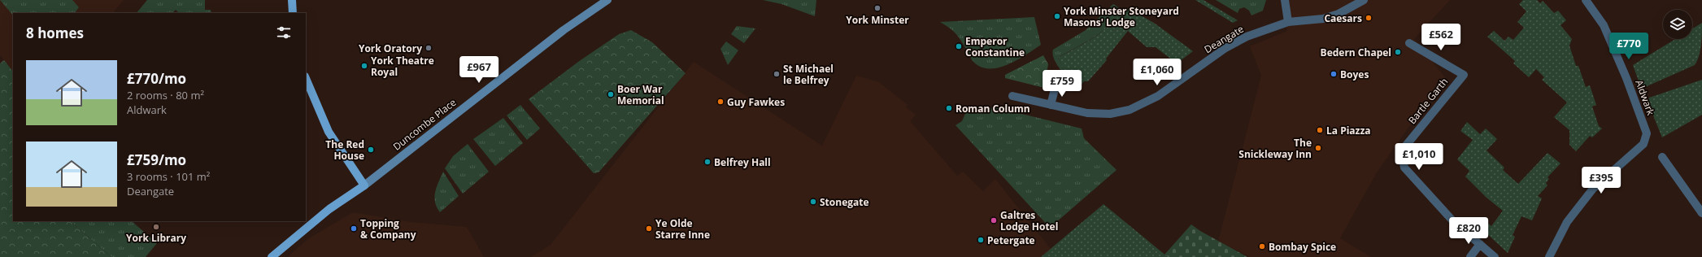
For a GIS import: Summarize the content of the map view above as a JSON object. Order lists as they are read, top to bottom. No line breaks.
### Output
{"streets":{"street":["Deangate","Aldwark","Bartle Garth","Duncombe Place"]},"places":["York Minster","York Minster Stoneyard Masons' Lodge","Caesars","Emperor Constantine","York Oratory","Bedern Chapel","York Theatre Royal","St Michael le Belfrey","Boyes","Boer War Memorial","Guy Fawkes","Roman Column","La Piazza","The Snickleway Inn","The Red House","Belfrey Hall","Stonegate","Galtres Lodge Hotel","York Library","Topping & Company","Ye Olde Starre Inne","Petergate","Bombay Spice"],"page":{"heading":"8 homes","price":["£562","£770","£967","£1,060","£759","£1,010","£395","£820"],"list":[{"name":"£770/mo","note":"2 rooms · 80 m² · Aldwark"},{"name":"£759/mo","note":"3 rooms · 101 m² · Deangate"}]}}
